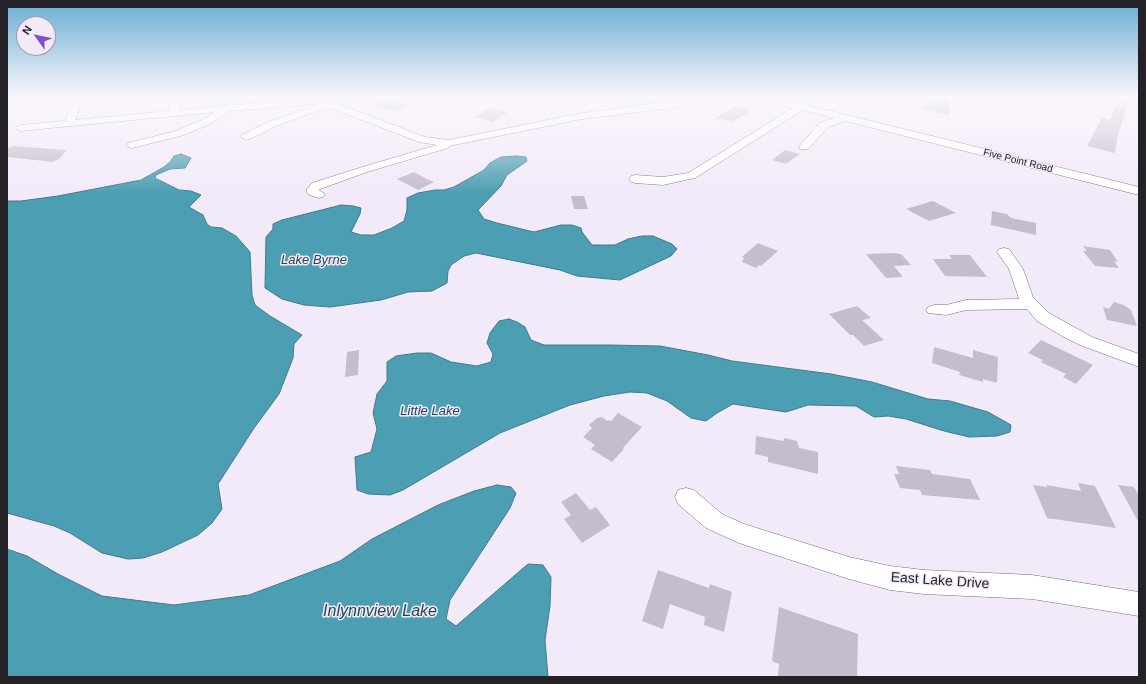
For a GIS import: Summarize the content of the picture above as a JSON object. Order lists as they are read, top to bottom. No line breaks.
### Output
{"streets":{"street":["Five Point Road","East Lake Drive"]},"water":["Lake Byrne","Little Lake","Inlynnview Lake"],"north":"top left"}
